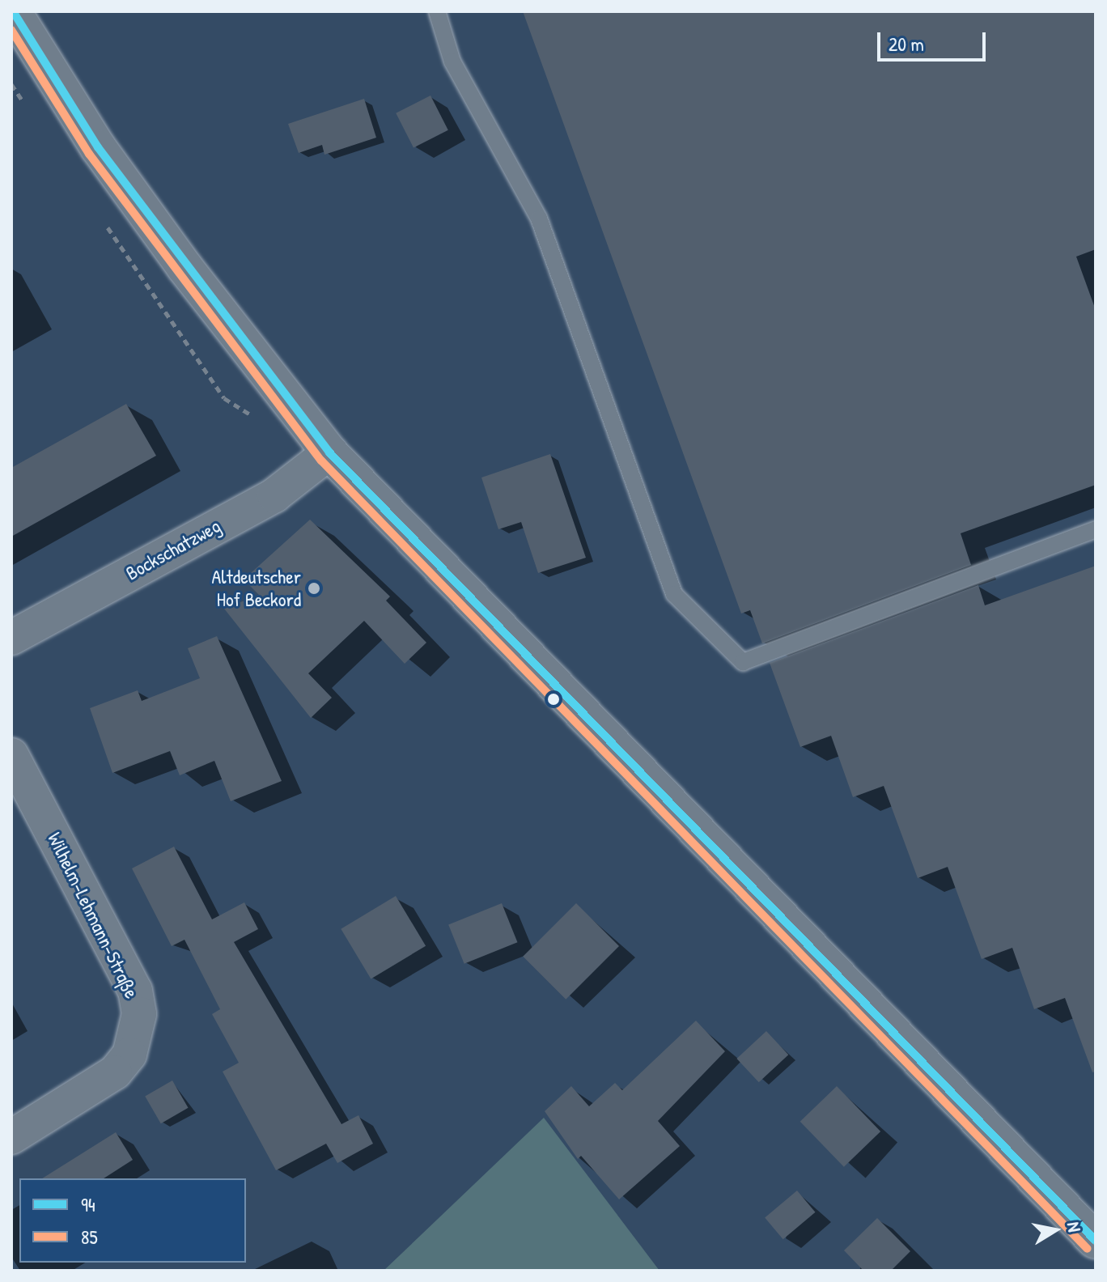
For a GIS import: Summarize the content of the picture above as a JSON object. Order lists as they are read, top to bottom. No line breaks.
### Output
{"streets":{"street":["Bockschatzweg","Wilhelm-Lehmann-Straße"]},"places":["Altdeutscher Hof Beckord"],"lines":["transit line 94","transit line 85"],"legend":["94","85"],"scale_bar":"20 m","north":"right"}
